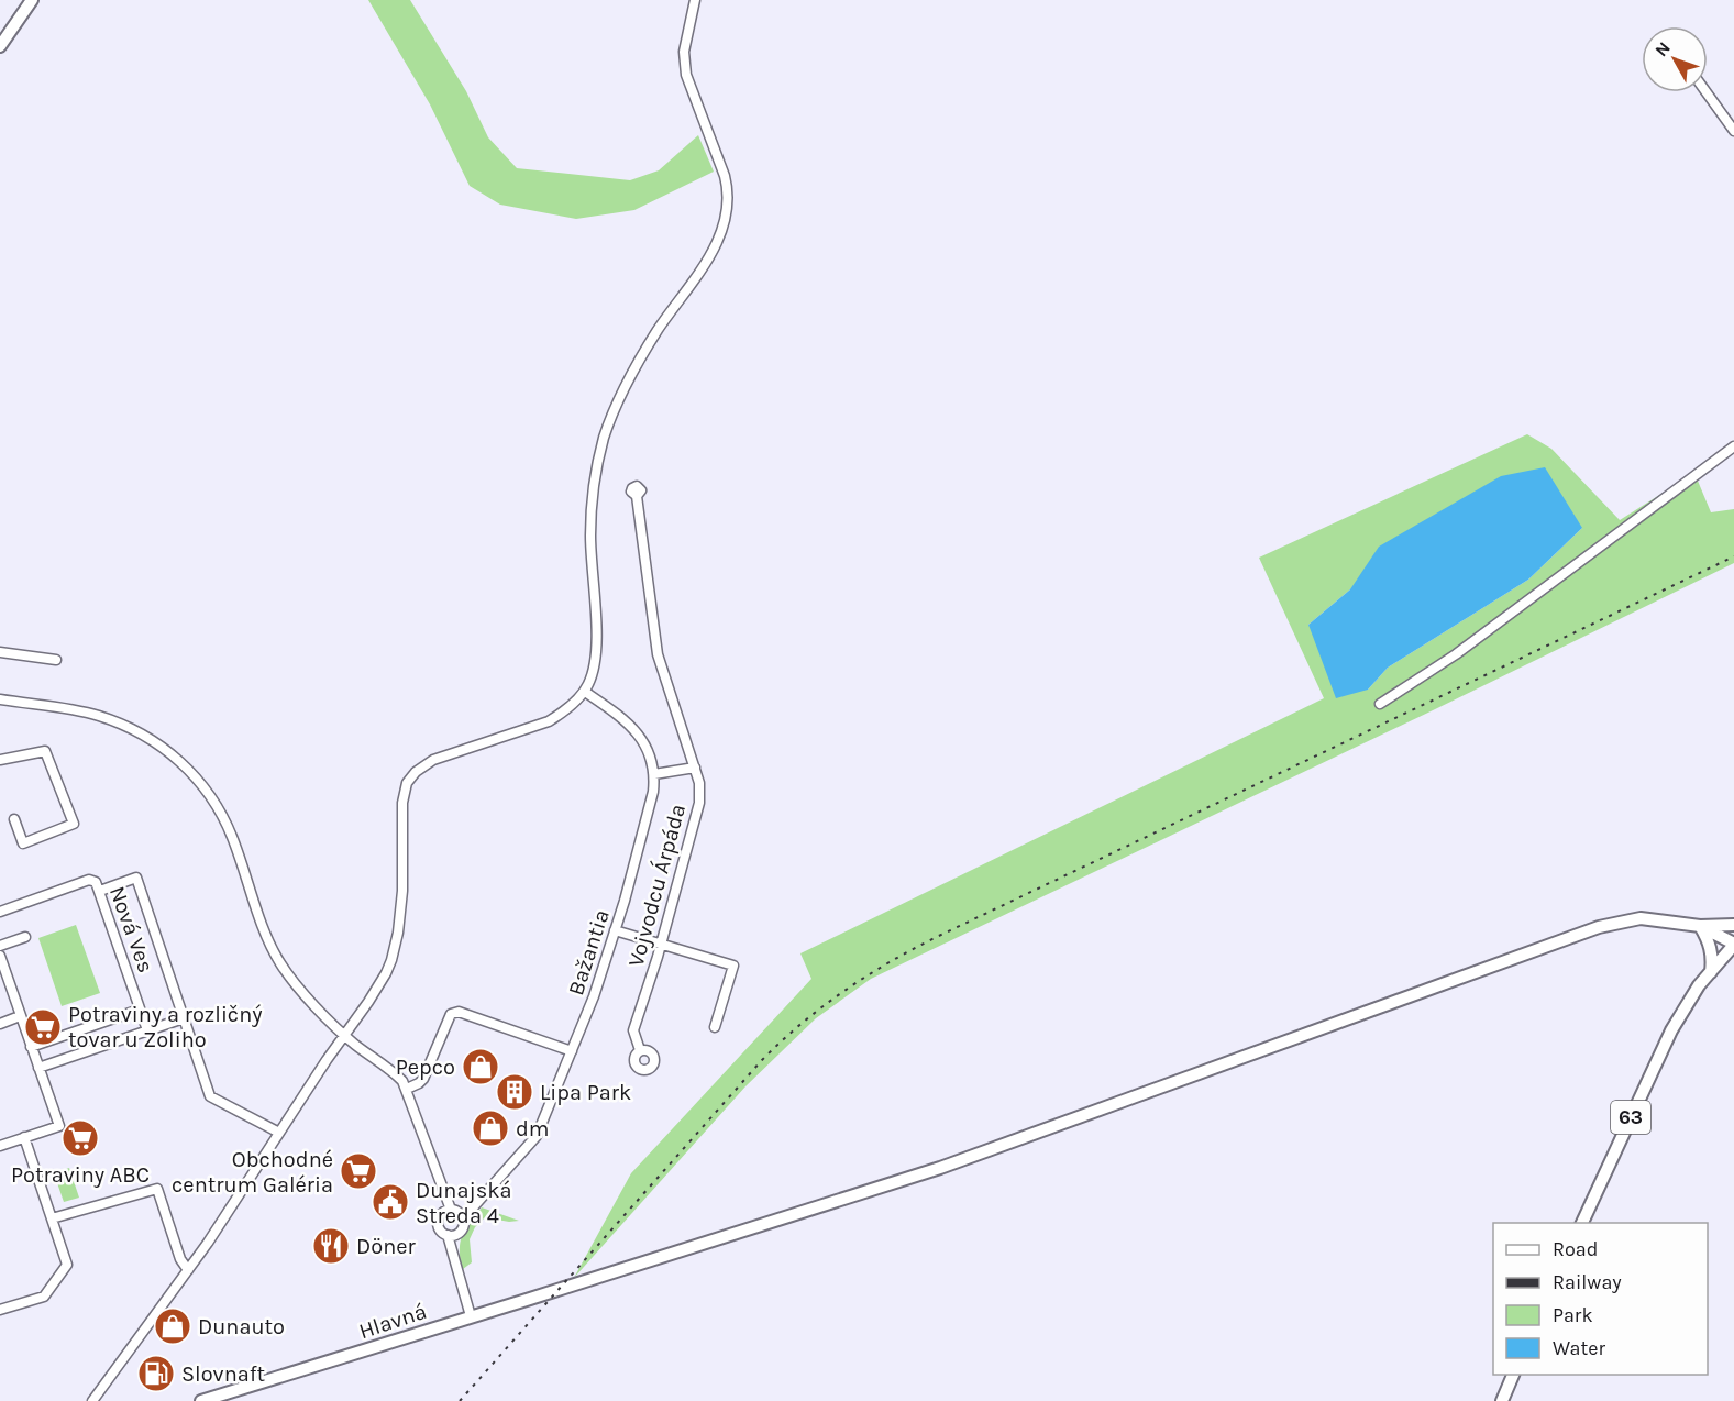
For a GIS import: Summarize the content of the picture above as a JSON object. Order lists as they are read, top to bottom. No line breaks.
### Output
{"streets":{"main road":["63","Hlavná"],"street":["Vojvodcu Árpáda","Nová Ves","Bažantia"]},"places":{"supermarket":["Potraviny a rozličný tovar u Zoliho","Potraviny ABC","Obchodné centrum Galéria"],"shop":["Pepco","dm","Dunauto"],"building":["Lipa Park"],"public building":["Dunajská Streda 4"],"restaurant":["Döner"],"fuel station":["Slovnaft"]},"legend":["Road","Railway","Park","Water"],"north":"top left"}
